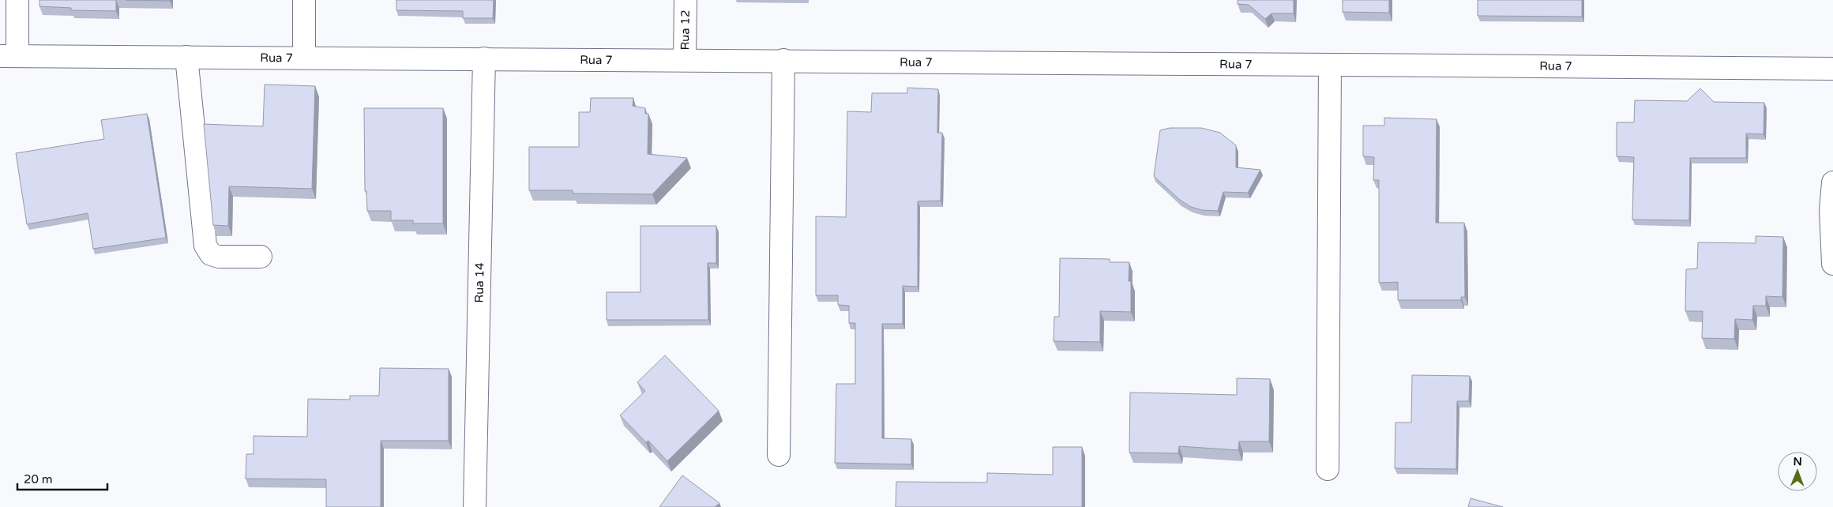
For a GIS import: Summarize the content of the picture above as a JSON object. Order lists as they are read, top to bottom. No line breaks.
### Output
{"streets":{"street":["Rua 12","Rua 7","Rua 14"]},"crossings":[["Rua 12","Rua 7"],["Rua 7","Rua 14"]],"scale_bar":"20 m","north":"top"}
